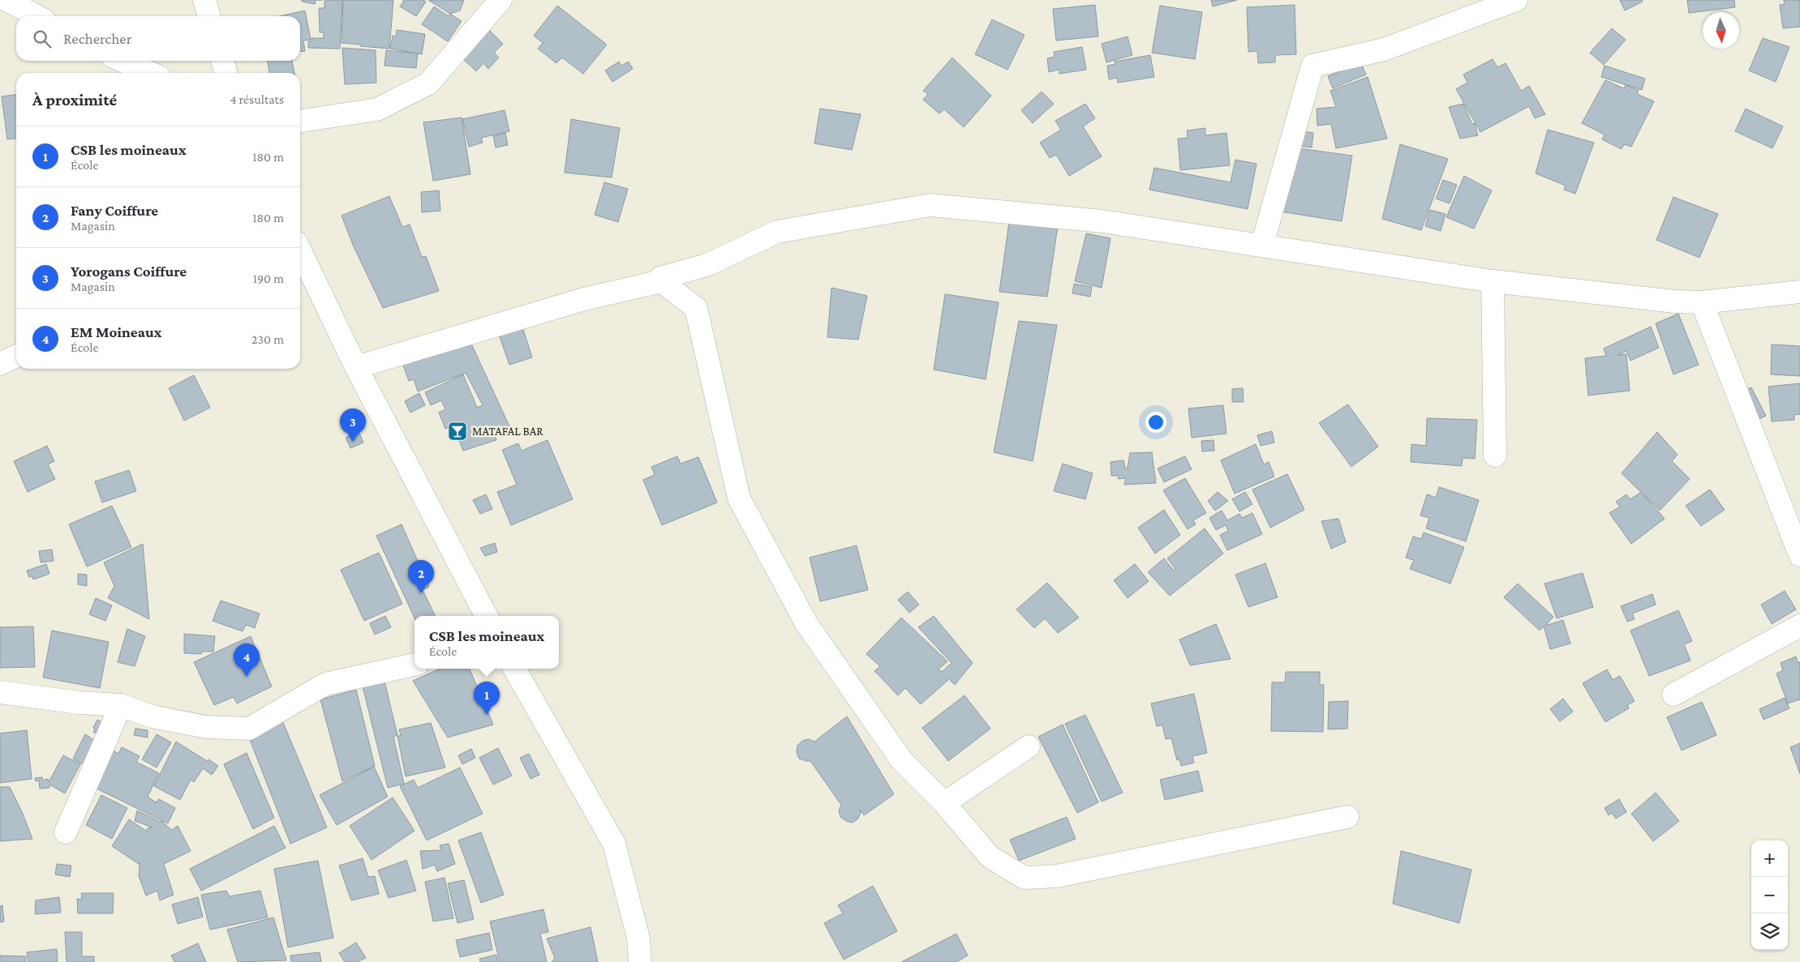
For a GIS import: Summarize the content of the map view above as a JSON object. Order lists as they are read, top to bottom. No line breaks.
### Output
{"places":{"bar":["MATAFAL BAR"]},"north":"bottom","page":{"search":"Rechercher","heading":["À proximité","4 résultats"],"list":[{"mark":"1","name":"CSB les moineaux","note":"École","value":"180 m"},{"mark":"2","name":"Fany Coiffure","note":"Magasin","value":"180 m"},{"mark":"3","name":"Yorogans Coiffure","note":"Magasin","value":"190 m"},{"mark":"4","name":"EM Moineaux","note":"École","value":"230 m"}],"pins":["3","2","4","1"],"popup":["CSB les moineaux","École"],"map_buttons":["+","−"]}}
